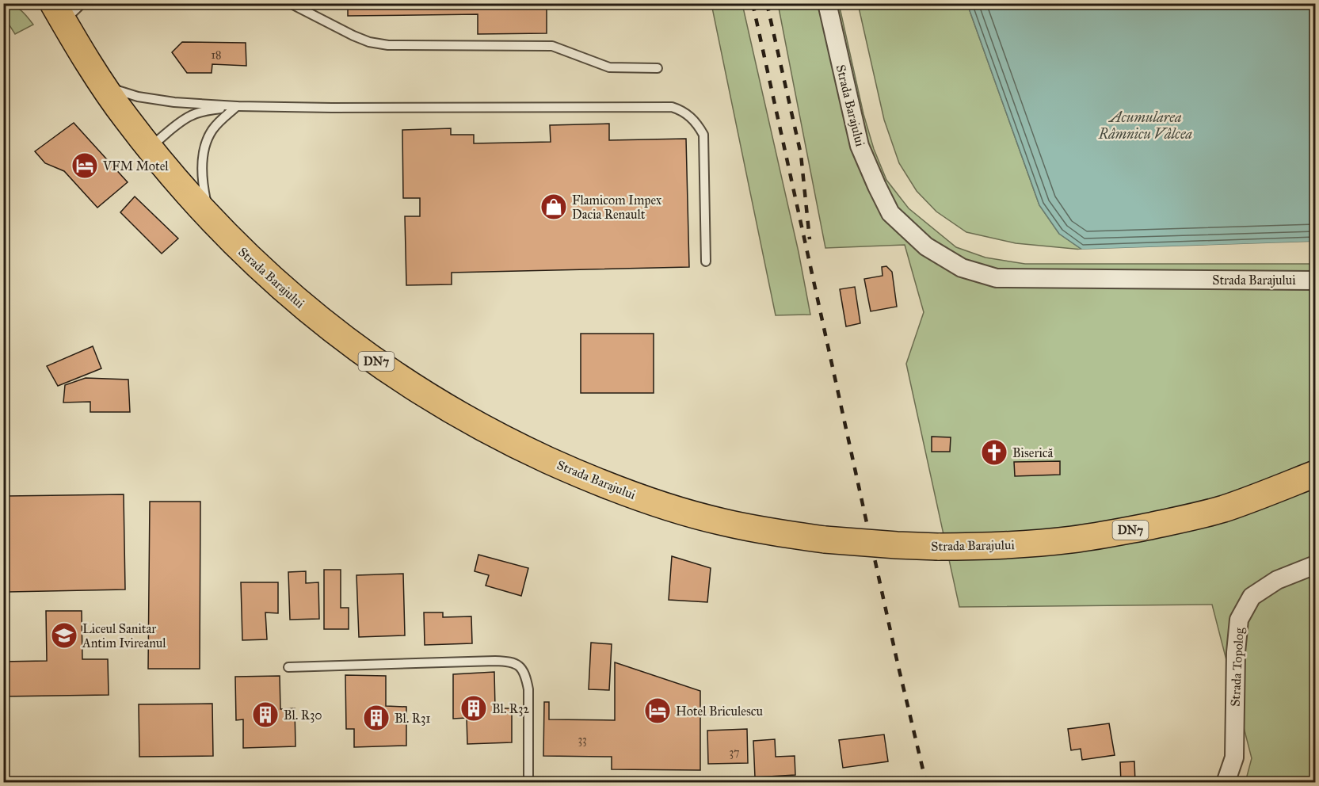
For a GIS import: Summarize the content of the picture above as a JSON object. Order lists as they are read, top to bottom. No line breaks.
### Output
{"streets":{"highway":["Strada Barajului","DN7"],"street":["Strada Topolog"]},"water":["Acumularea Râmnicu Vâlcea"],"places":{"hotel":["VFM Motel","Hotel Briculescu"],"shop":["Flamicom Impex Dacia Renault"],"church":["Biserică"],"school or university":["Liceul Sanitar Antim Ivireanul"],"building":["Bl. R32","Bl. R30","Bl. R31"]},"house_numbers":["18","33","37"]}
